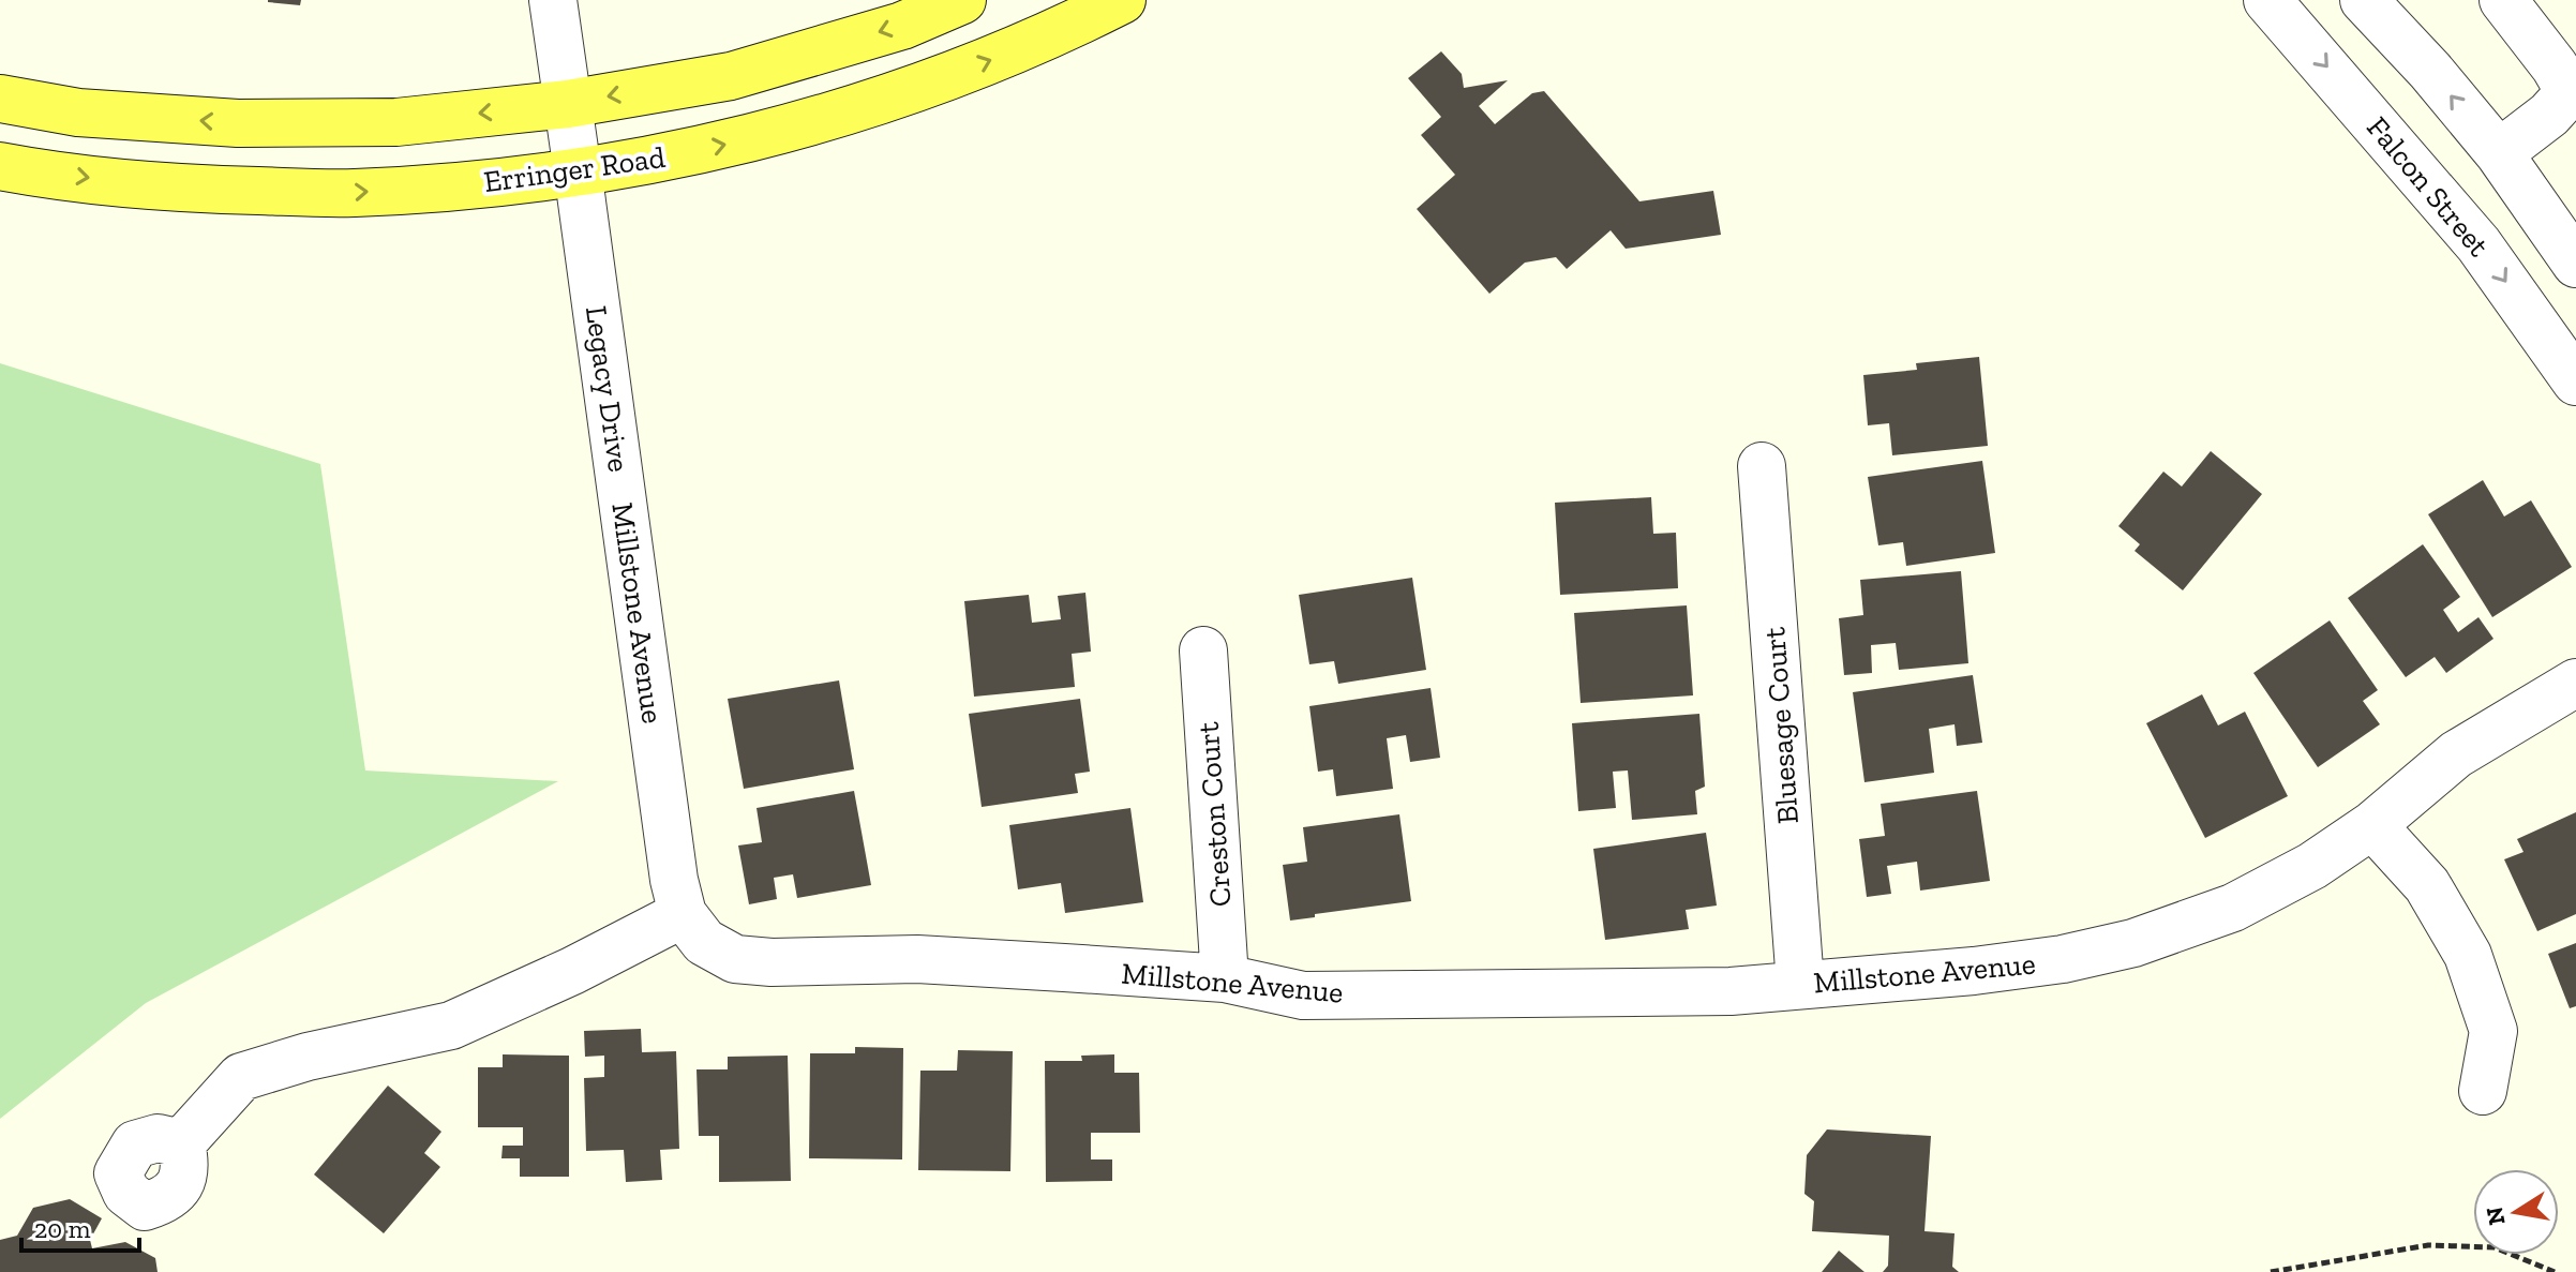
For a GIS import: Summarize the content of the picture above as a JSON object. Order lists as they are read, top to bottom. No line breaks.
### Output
{"streets":{"main road":["Erringer Road"],"street":["Falcon Street","Millstone Avenue","Bluesage Court","Creston Court"]},"crossings":[["Erringer Road","Millstone Avenue"],["Millstone Avenue","Bluesage Court"],["Millstone Avenue","Creston Court"]],"scale_bar":"20 m","north":"left"}
